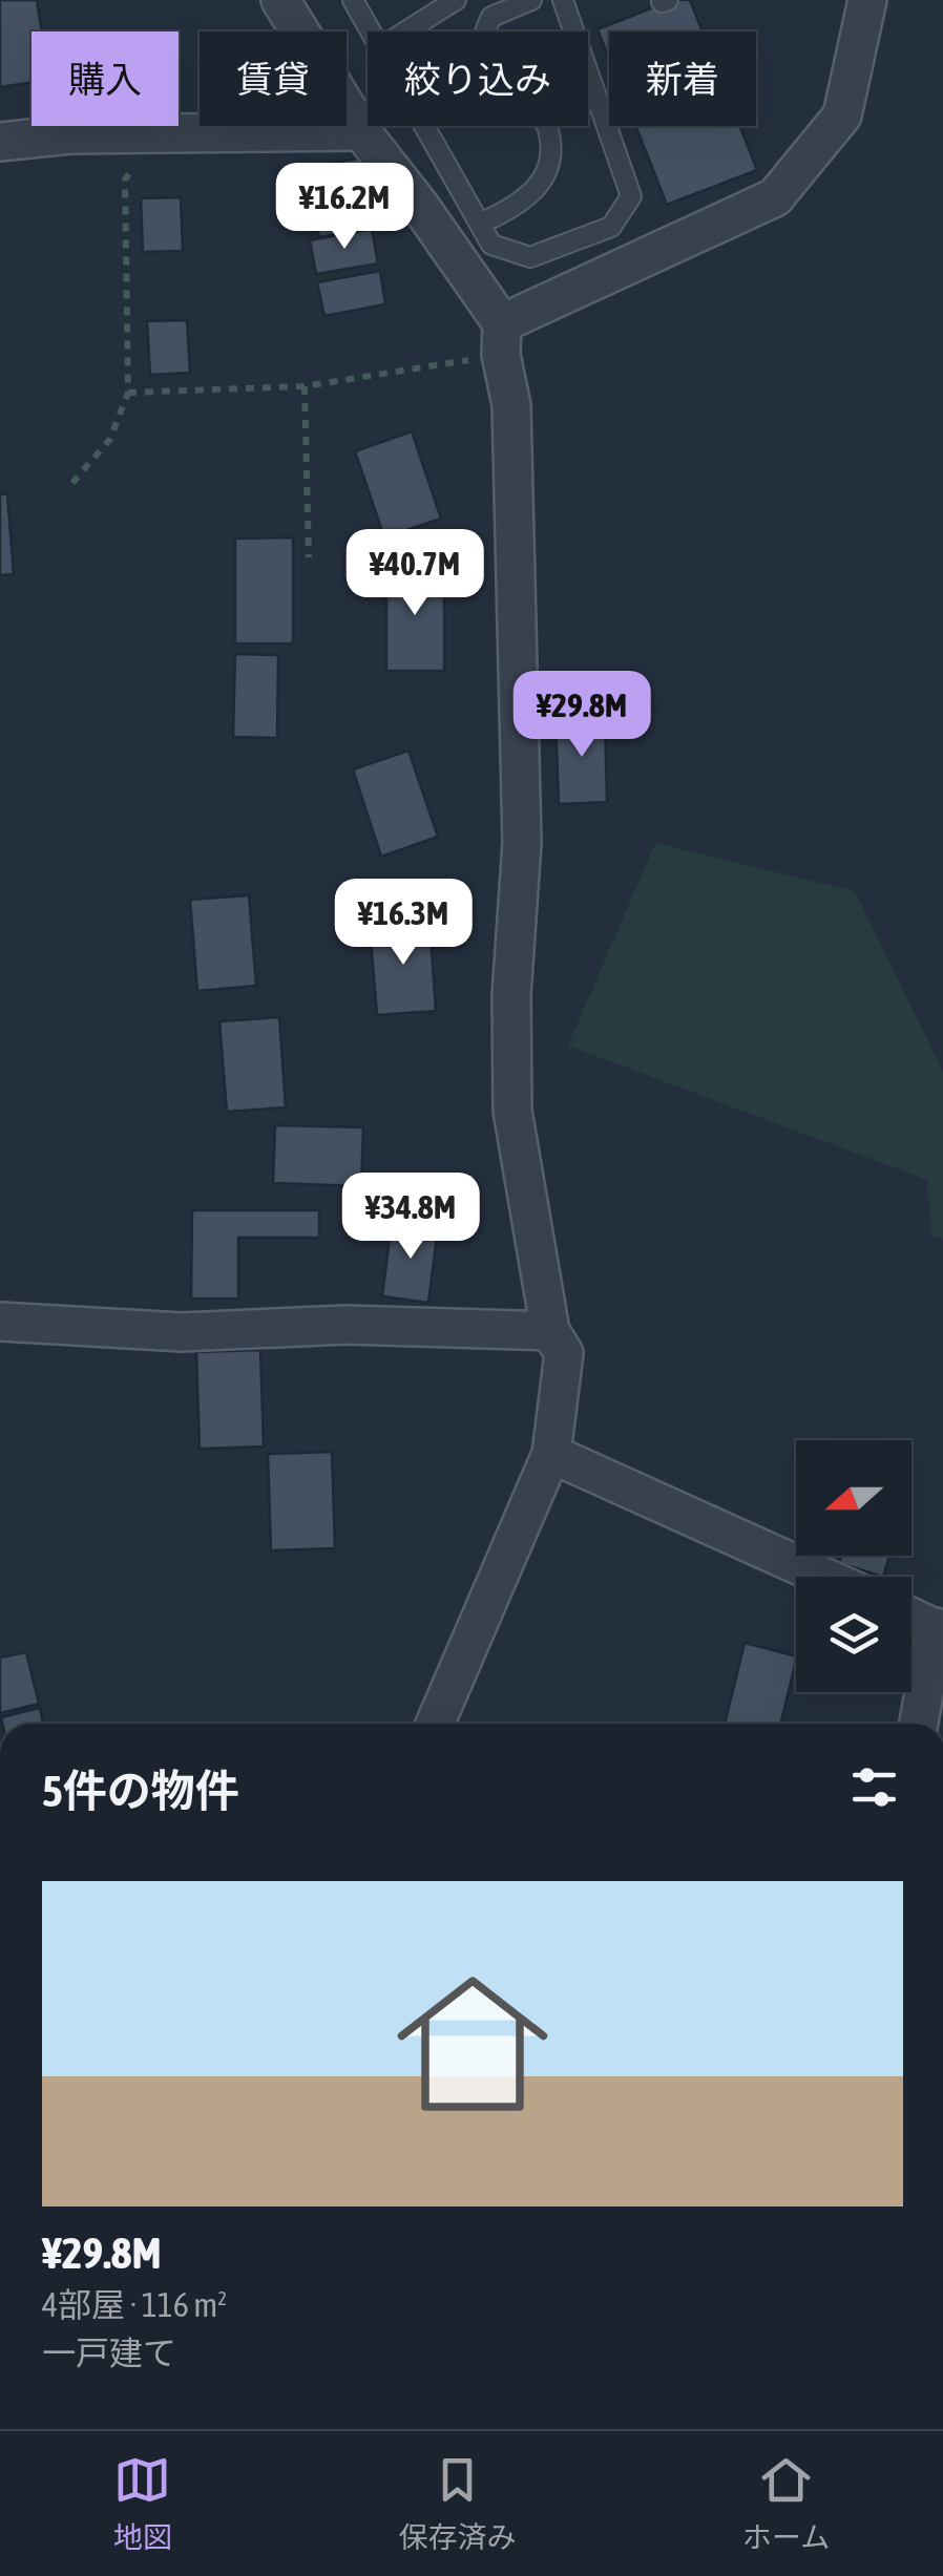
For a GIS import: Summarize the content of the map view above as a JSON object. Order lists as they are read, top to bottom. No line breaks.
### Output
{"north":"left","page":{"chip":["購入","賃貸","絞り込み","新着"],"price":["¥16.2M","¥40.7M","¥29.8M","¥16.3M","¥34.8M"],"heading":"5件の物件","list":[{"name":"¥29.8M","note":"4部屋 · 116 m² · 一戸建て"}],"tabs":["地図","保存済み","ホーム"]}}
